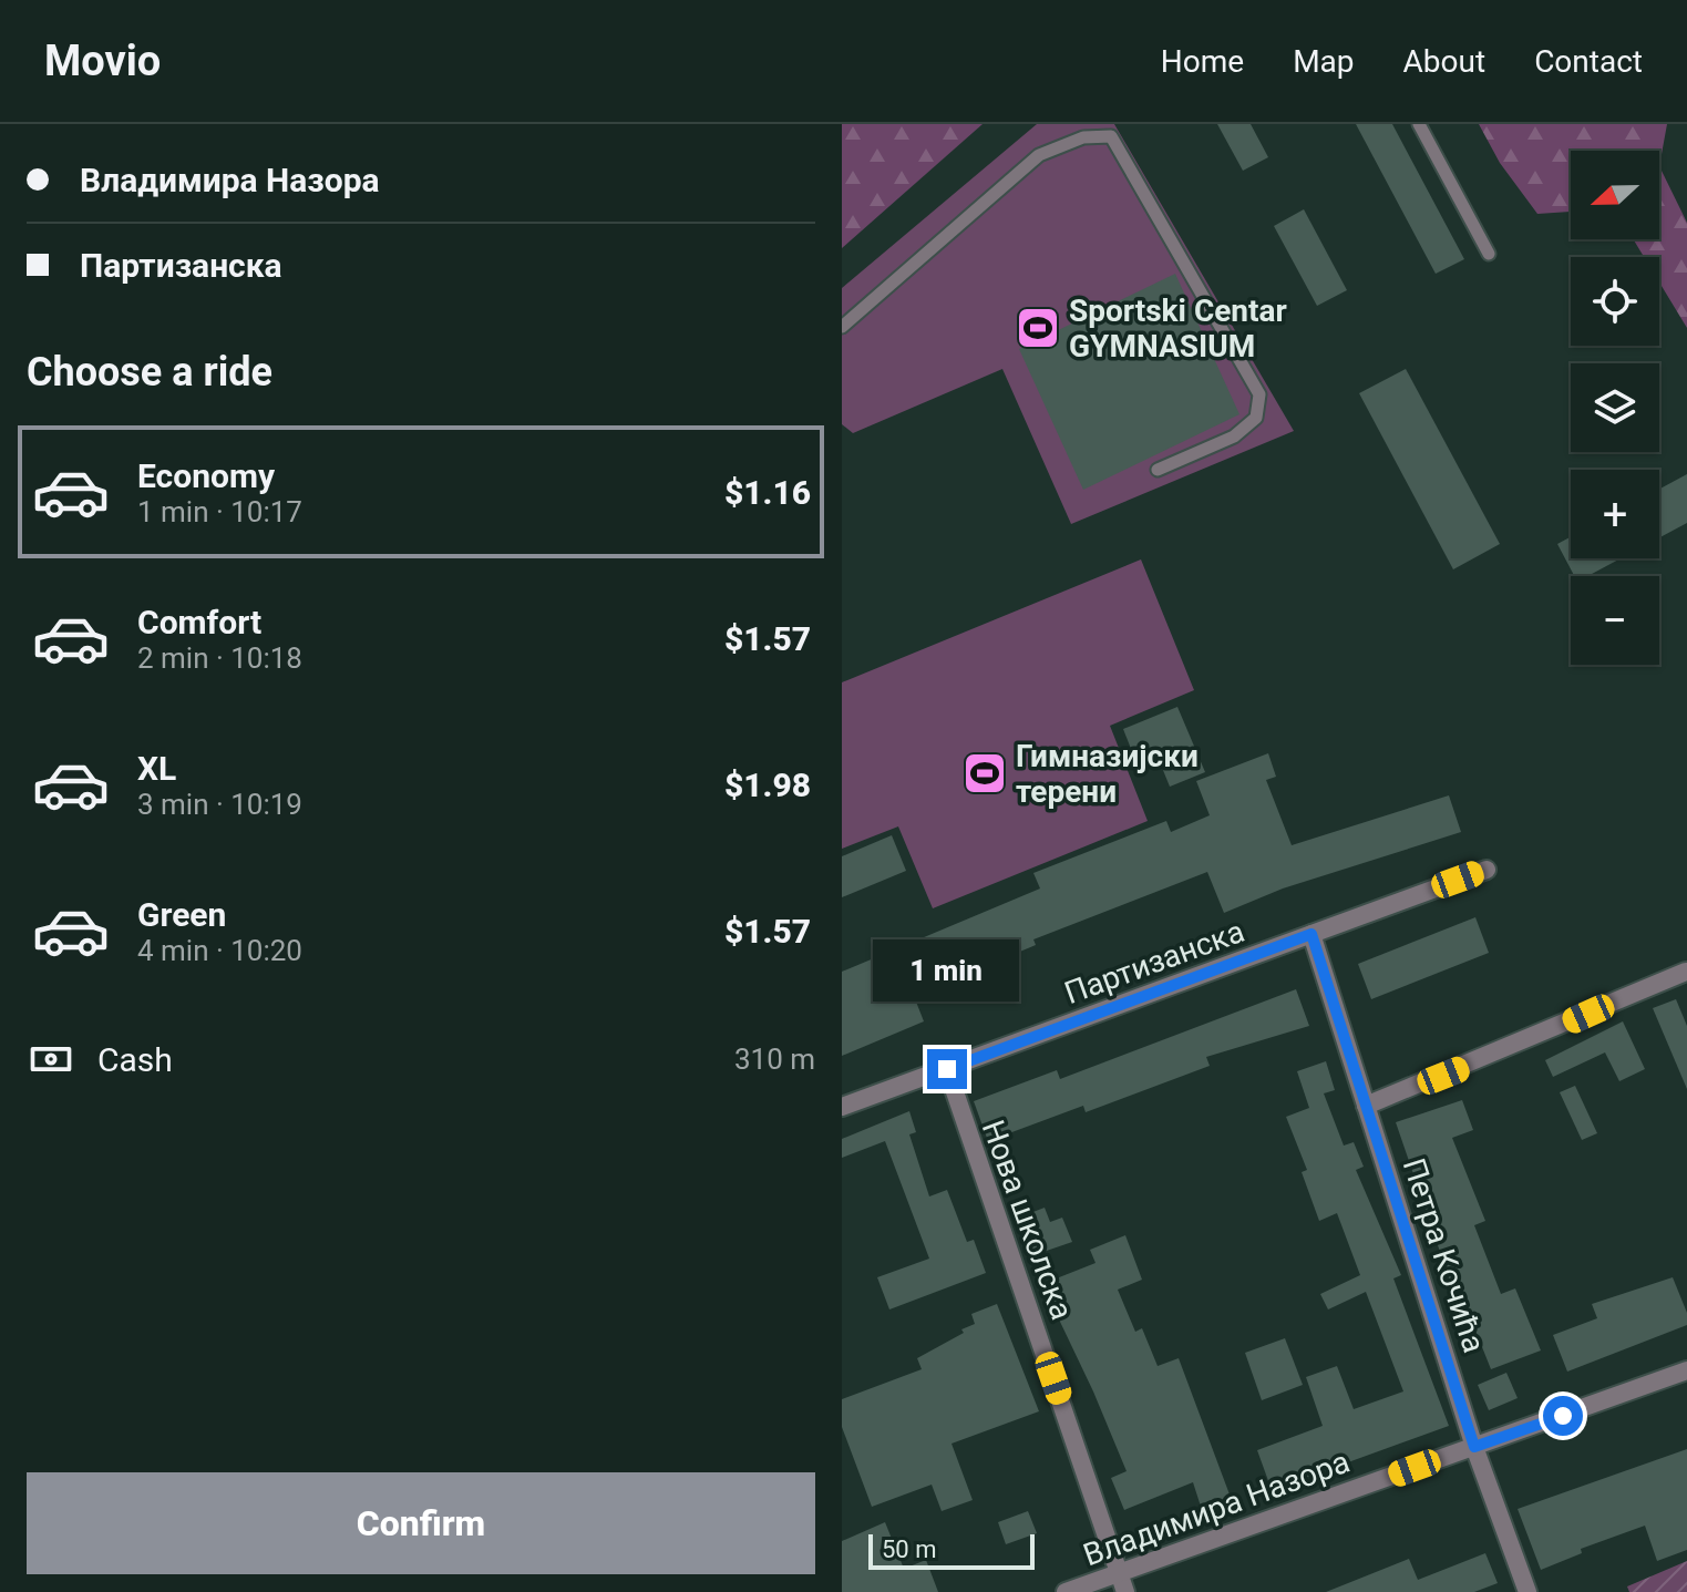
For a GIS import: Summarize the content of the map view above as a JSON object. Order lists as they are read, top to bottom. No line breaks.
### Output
{"streets":{"street":["Партизанска","Нова школска","Петра Кочића","Владимира Назора"]},"crossings":[["Партизанска","Нова школска"],["Партизанска","Петра Кочића"],["Нова школска","Владимира Назора"],["Петра Кочића","Владимира Назора"]],"places":{"sports":["Sportski Centar GYMNASIUM","Гимназијски терени"]},"scale_bar":"50 m","north":"left","page":{"header":"Movio","nav":["Home","Map","About","Contact"],"banner":["Владимира Назора","Партизанска"],"map_buttons":["+","−"],"heading":"Choose a ride","list":[{"name":"Economy","note":"1 min · 10:17","value":"$1.16"},{"name":"Comfort","note":"2 min · 10:18","value":"$1.57"},{"name":"XL","note":"3 min · 10:19","value":"$1.98"},{"name":"Green","note":"4 min · 10:20","value":"$1.57"}],"bubble":"1 min","pay":["Cash","310 m"],"buttons":"Confirm","scale":"50 m"}}
